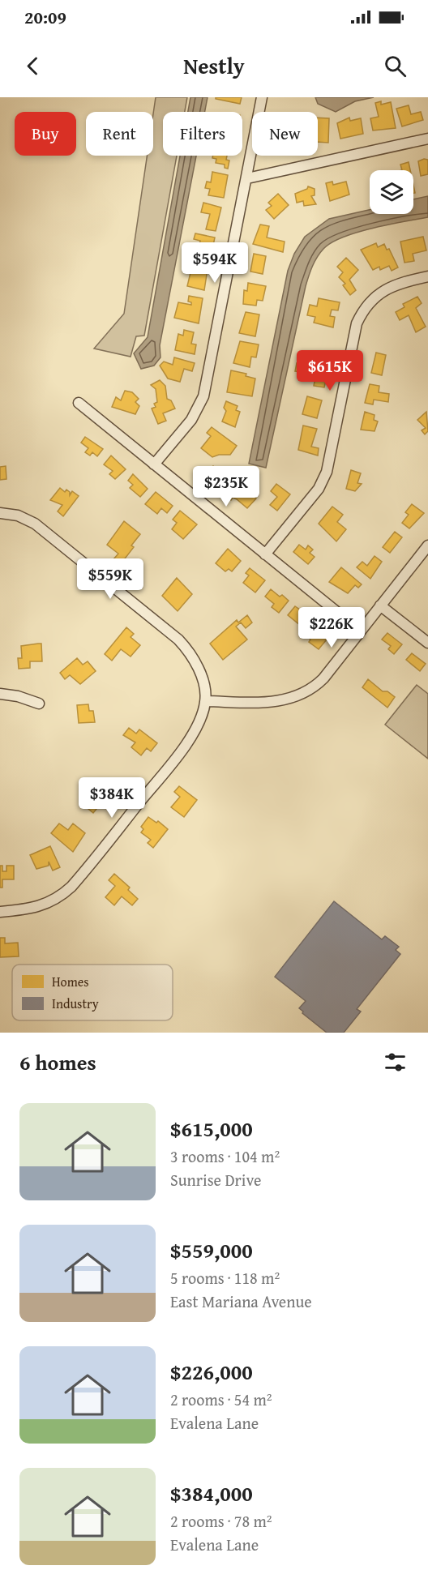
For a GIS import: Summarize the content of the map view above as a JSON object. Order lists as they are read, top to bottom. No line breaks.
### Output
{"legend":["Homes","Industry"],"page":{"status":"20:09","header":"Nestly","chip":["Buy","Rent","Filters","New"],"price":["$594K","$615K","$235K","$559K","$226K","$384K"],"heading":"6 homes","list":[{"name":"$615,000","note":"3 rooms · 104 m² · Sunrise Drive"},{"name":"$559,000","note":"5 rooms · 118 m² · East Mariana Avenue"},{"name":"$226,000","note":"2 rooms · 54 m² · Evalena Lane"},{"name":"$384,000","note":"2 rooms · 78 m² · Evalena Lane"}]}}
